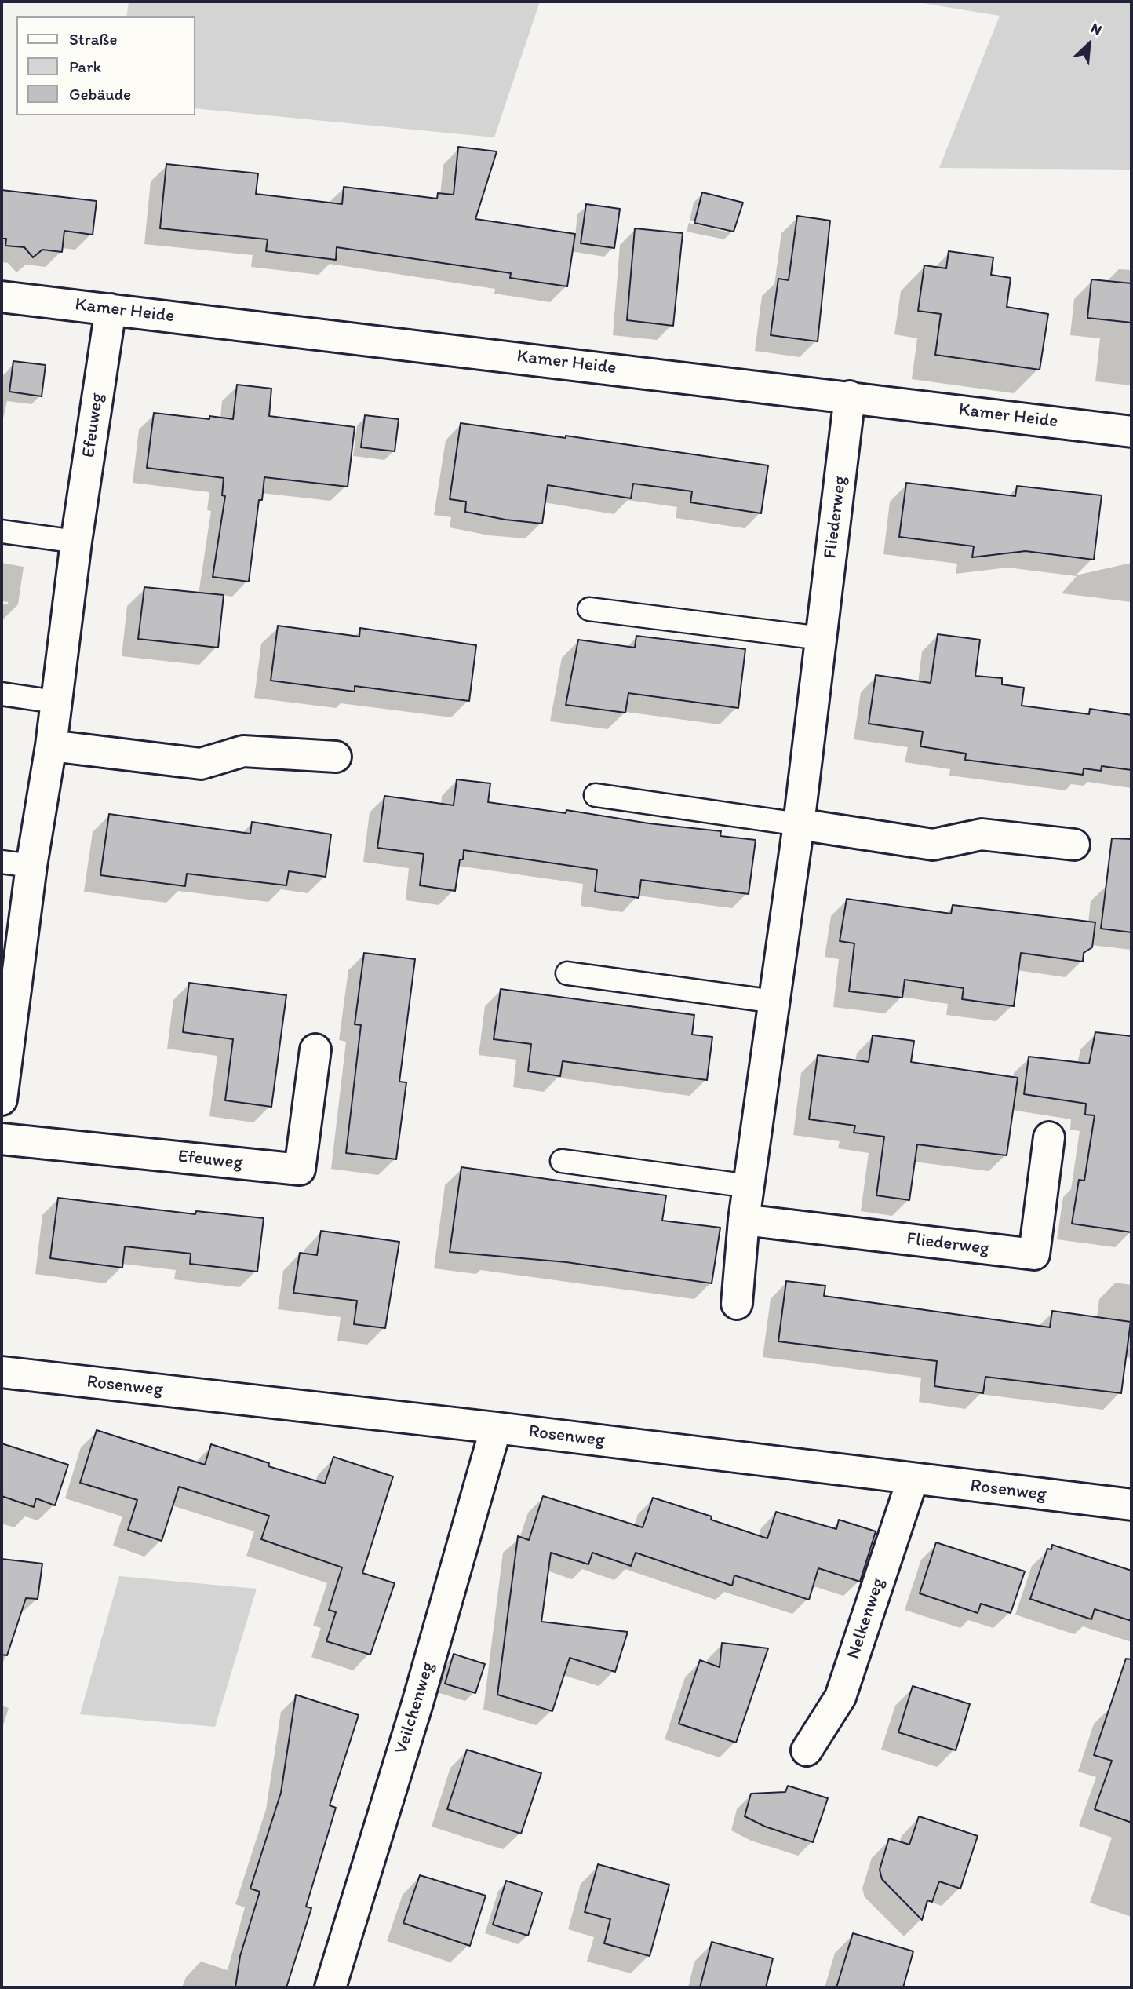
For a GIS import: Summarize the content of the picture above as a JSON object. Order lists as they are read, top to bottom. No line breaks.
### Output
{"streets":{"street":["Kamer Heide","Efeuweg","Fliederweg","Rosenweg","Nelkenweg","Veilchenweg"]},"crossings":[["Kamer Heide","Efeuweg"],["Kamer Heide","Fliederweg"],["Rosenweg","Nelkenweg"],["Rosenweg","Veilchenweg"]],"legend":["Straße","Park","Gebäude"],"north":"top right"}
